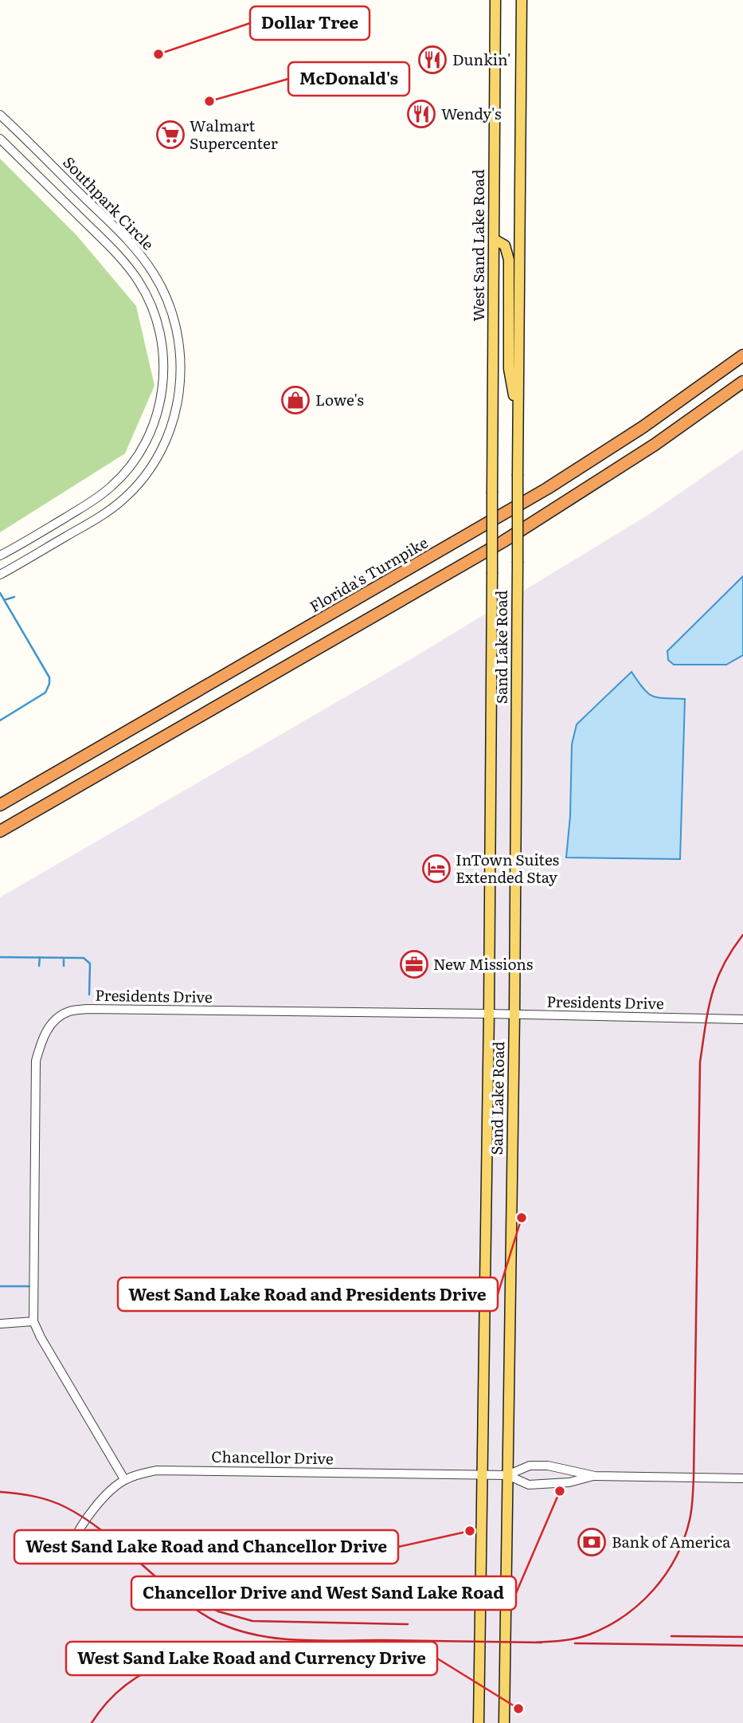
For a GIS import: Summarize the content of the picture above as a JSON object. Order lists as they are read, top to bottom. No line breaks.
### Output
{"streets":{"highway":["Florida's Turnpike"],"main road":["West Sand Lake Road","Sand Lake Road"],"street":["Southpark Circle","Presidents Drive","Chancellor Drive"]},"crossings":[["West Sand Lake Road","Sand Lake Road"],["Sand Lake Road","Presidents Drive"],["Sand Lake Road","Chancellor Drive"],["Presidents Drive","Chancellor Drive"]],"places":{"other":["Dollar Tree","McDonald's","West Sand Lake Road and Presidents Drive","Chancellor Drive and West Sand Lake Road","West Sand Lake Road and Chancellor Drive","West Sand Lake Road and Currency Drive"],"restaurant":["Dunkin'","Wendy's"],"supermarket":["Walmart Supercenter"],"shop":["Lowe's"],"hotel":["InTown Suites Extended Stay"],"office":["New Missions"],"bank":["Bank of America"]}}
